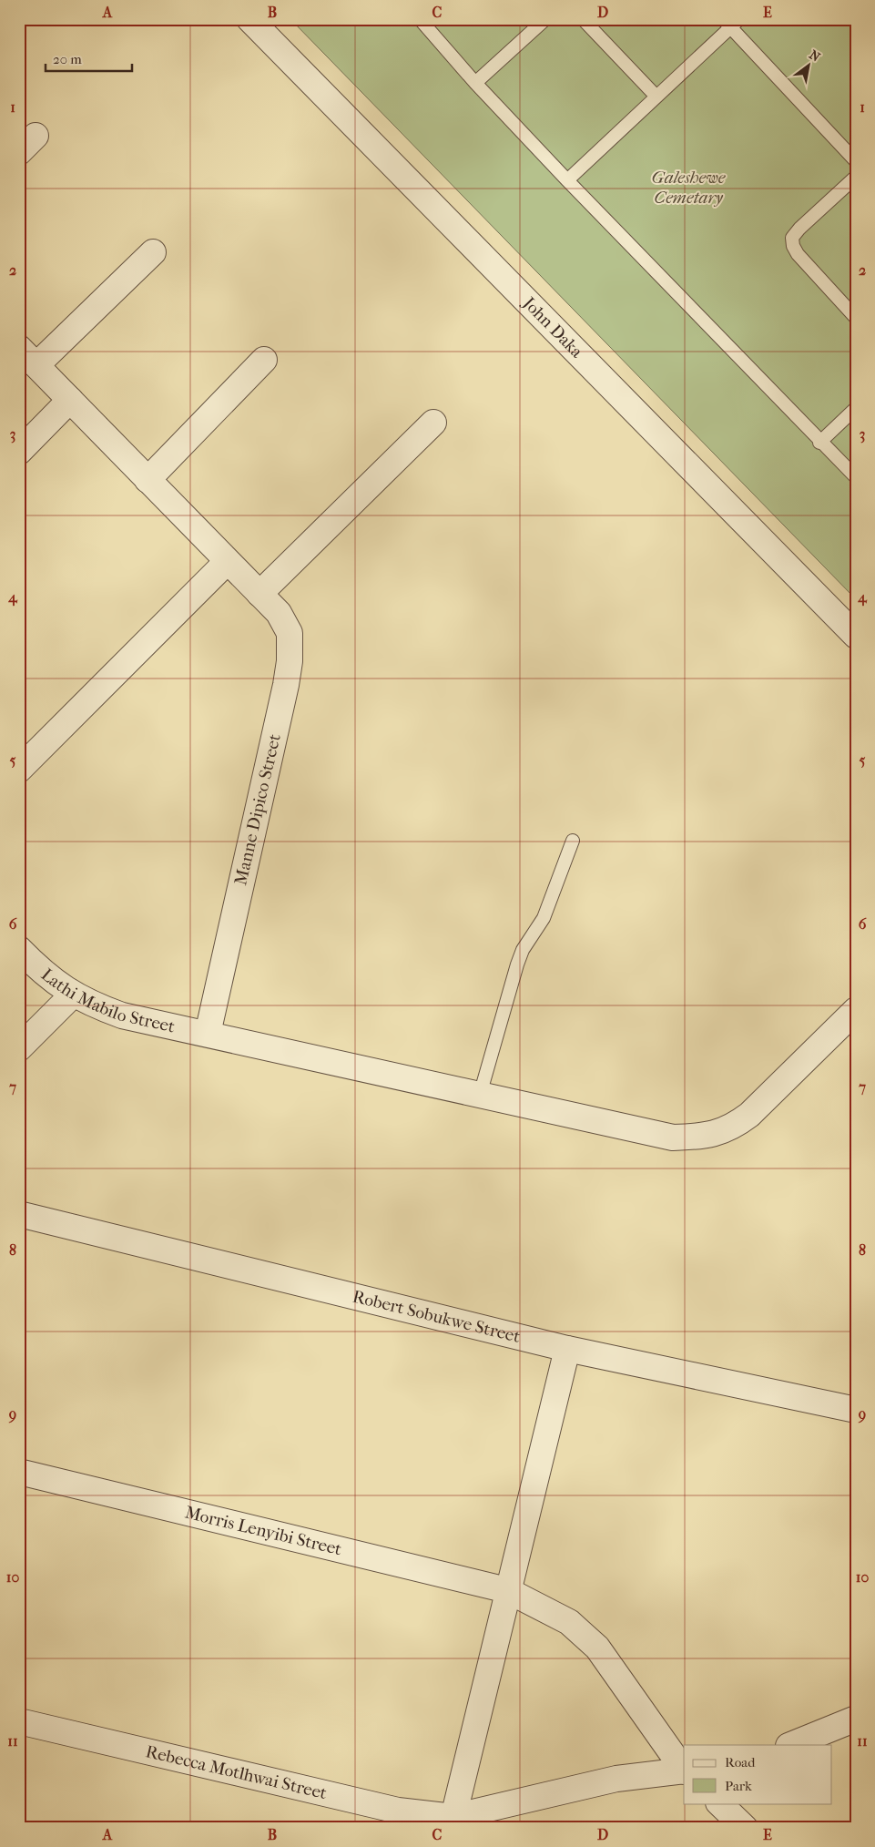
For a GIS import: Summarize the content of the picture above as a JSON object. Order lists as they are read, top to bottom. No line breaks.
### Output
{"streets":{"street":["John Daka","Manne Dipico Street","Lathi Mabilo Street","Robert Sobukwe Street","Morris Lenyibi Street","Rebecca Motlhwai Street"]},"crossings":[["Manne Dipico Street","Lathi Mabilo Street"]],"parks":["Galeshewe Cemetary"],"legend":["Road","Park"],"scale_bar":"20 m","north":"top right","grid":{"columns":["A","B","C","D","E"],"rows":["1","2","3","4","5","6","7","8","9","10","11"]}}
